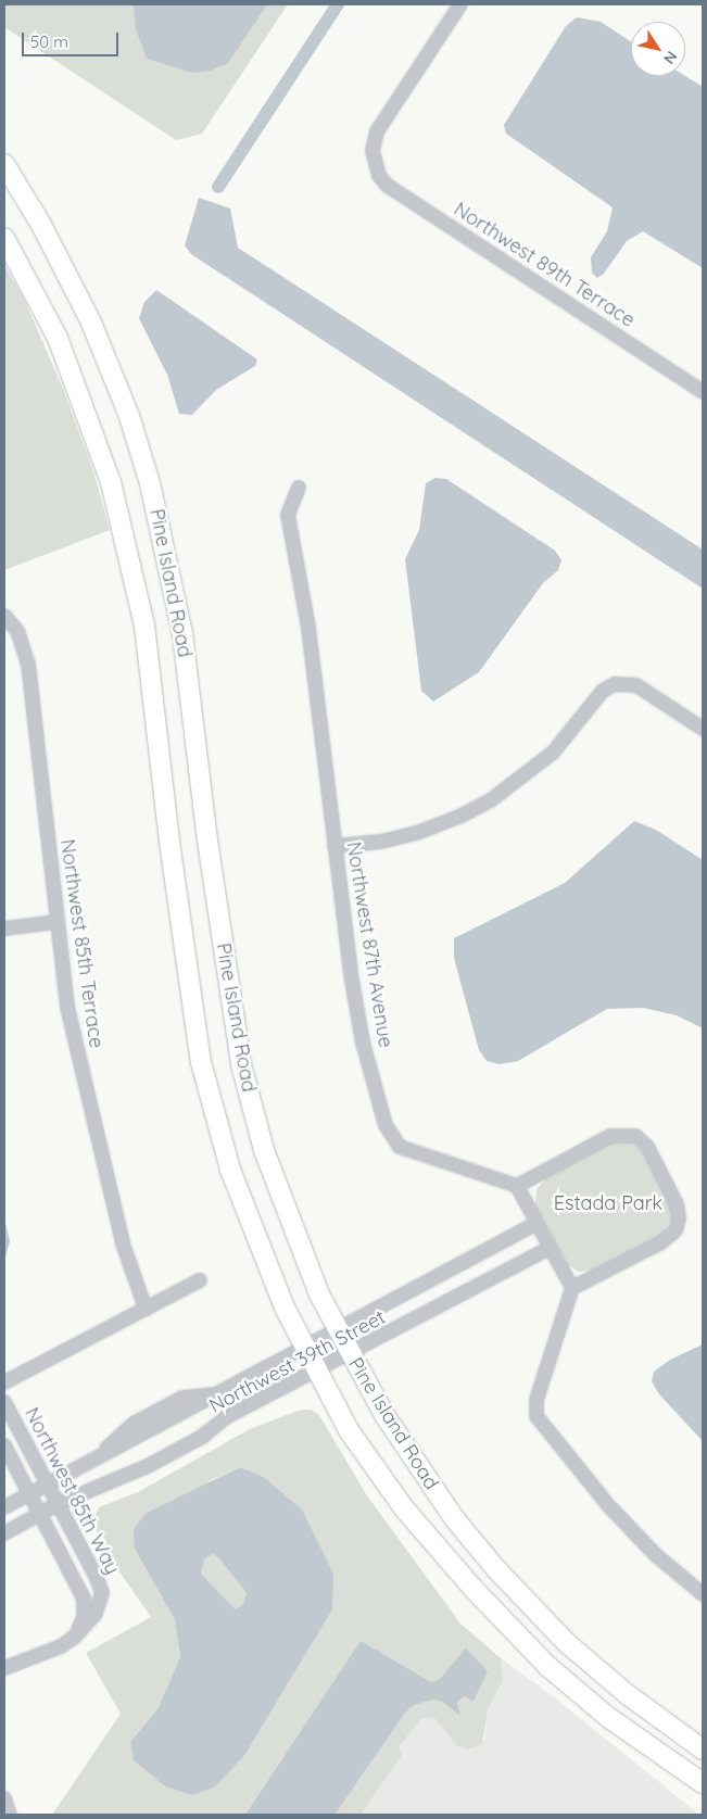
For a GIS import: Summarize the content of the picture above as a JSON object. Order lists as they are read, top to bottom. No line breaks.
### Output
{"streets":{"main road":["Pine Island Road"],"street":["Northwest 89th Terrace","Northwest 85th Terrace","Northwest 87th Avenue","Northwest 39th Street","Northwest 85th Way"]},"crossings":[["Pine Island Road","Northwest 39th Street"],["Northwest 39th Street","Northwest 85th Way"]],"parks":["Estada Park"],"scale_bar":"50 m","north":"bottom right"}
